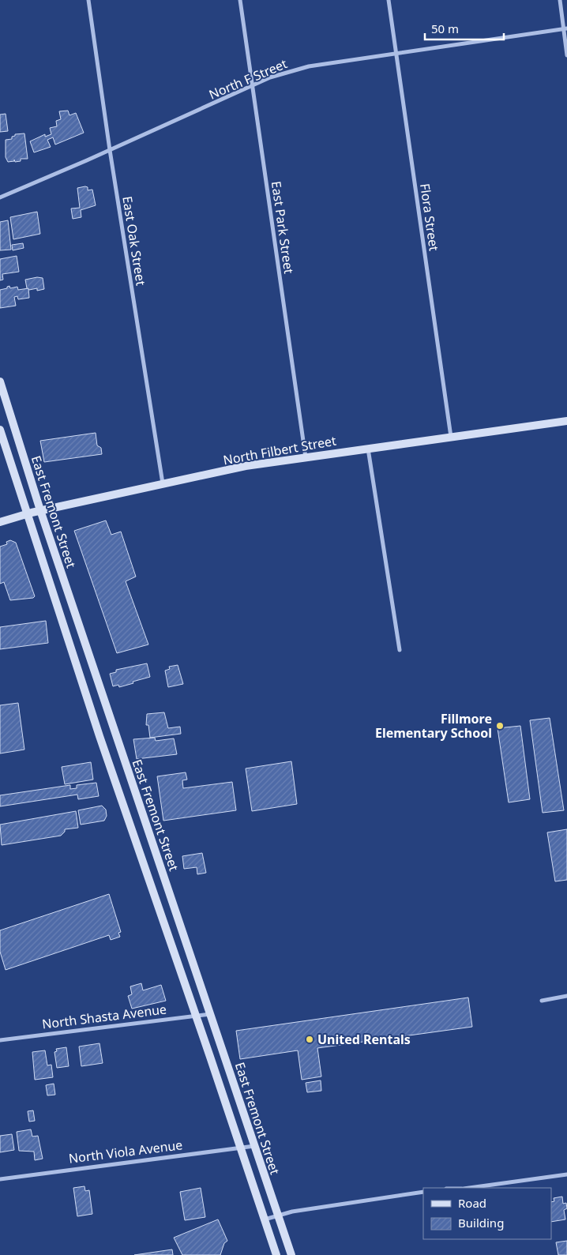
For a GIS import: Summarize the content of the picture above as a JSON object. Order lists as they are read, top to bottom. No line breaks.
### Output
{"streets":{"main road":["North Filbert Street","East Fremont Street"],"street":["North F Street","Flora Street","East Park Street","East Oak Street","North Shasta Avenue","North Viola Avenue"]},"crossings":[["North F Street","Flora Street"],["North F Street","East Park Street"],["North F Street","East Oak Street"],["Flora Street","North Filbert Street"],["East Park Street","North Filbert Street"],["East Oak Street","North Filbert Street"],["North Filbert Street","East Fremont Street"],["East Fremont Street","North Shasta Avenue"],["East Fremont Street","North Viola Avenue"]],"places":["Fillmore Elementary School","United Rentals"],"legend":["Road","Building"],"scale_bar":"50 m"}
